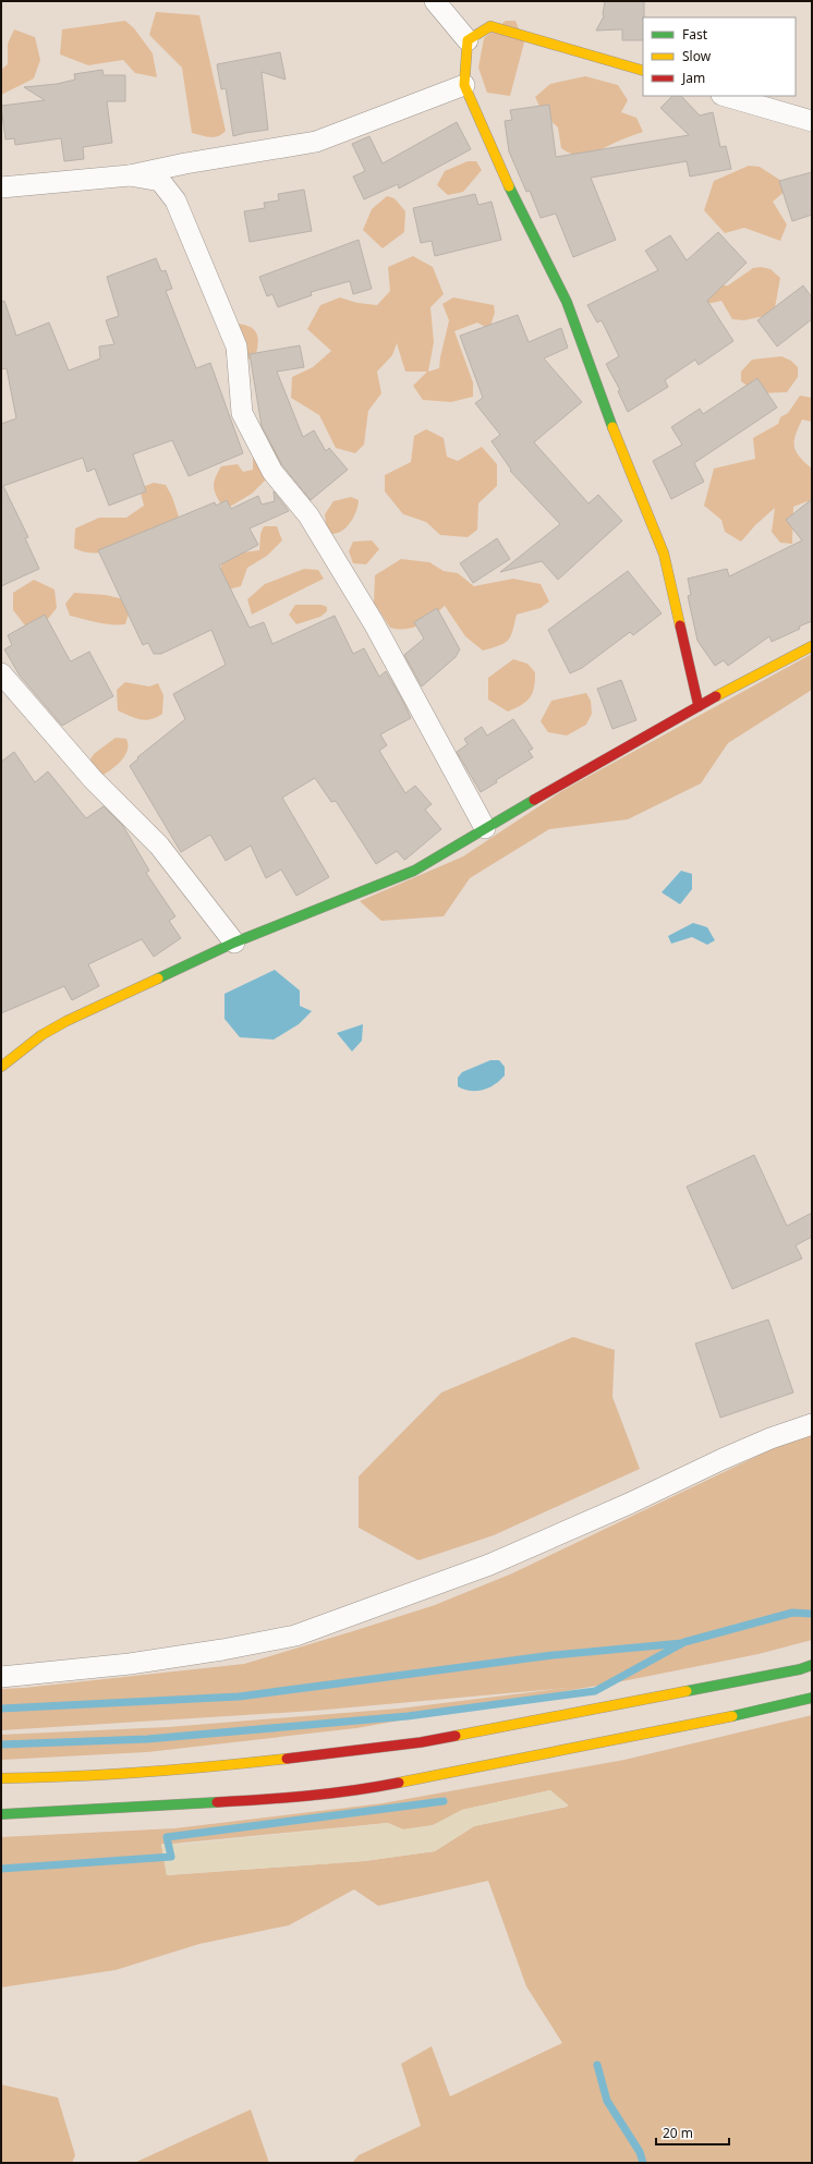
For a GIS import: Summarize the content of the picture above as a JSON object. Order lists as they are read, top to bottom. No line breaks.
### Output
{"legend":["Fast","Slow","Jam"],"scale_bar":"20 m"}
